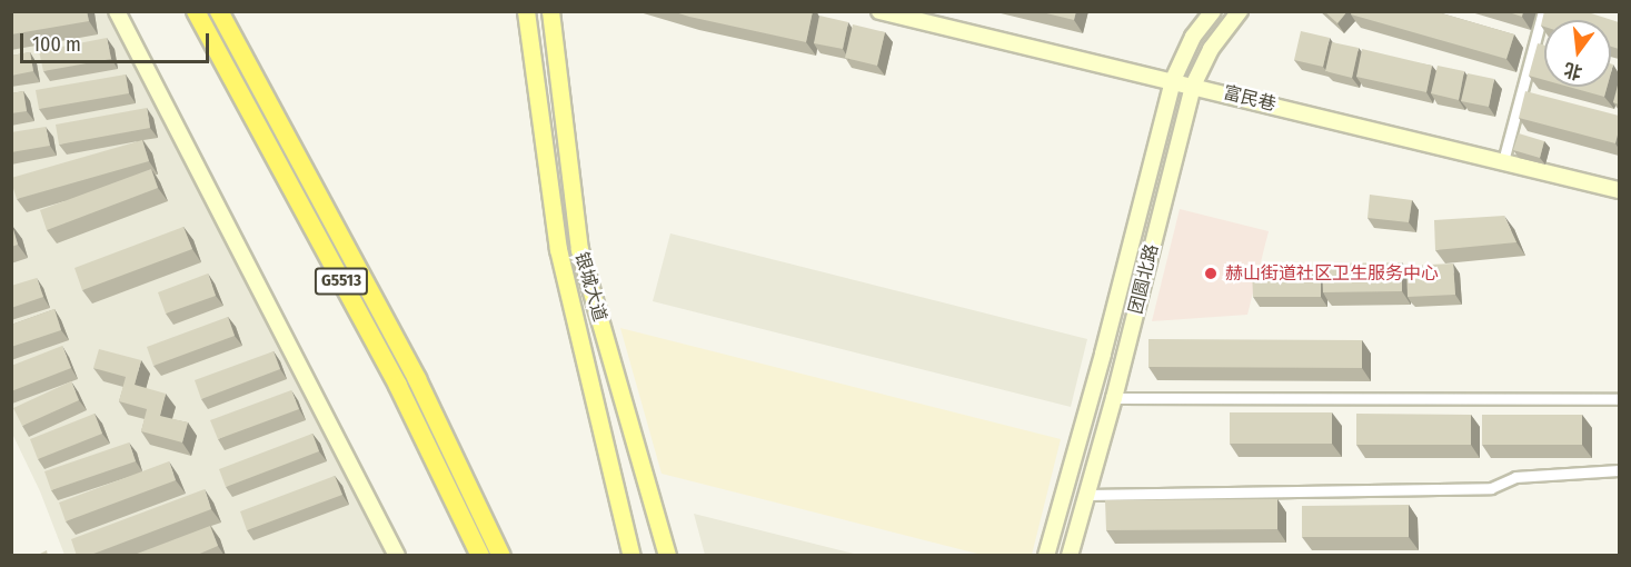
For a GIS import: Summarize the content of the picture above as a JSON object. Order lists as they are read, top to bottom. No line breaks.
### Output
{"streets":{"highway":["G5513"],"main road":["银城大道"],"street":["富民巷","团圆北路"]},"crossings":[["富民巷","团圆北路"]],"places":["赫山街道社区卫生服务中心"],"scale_bar":"100 m","north":"bottom"}
